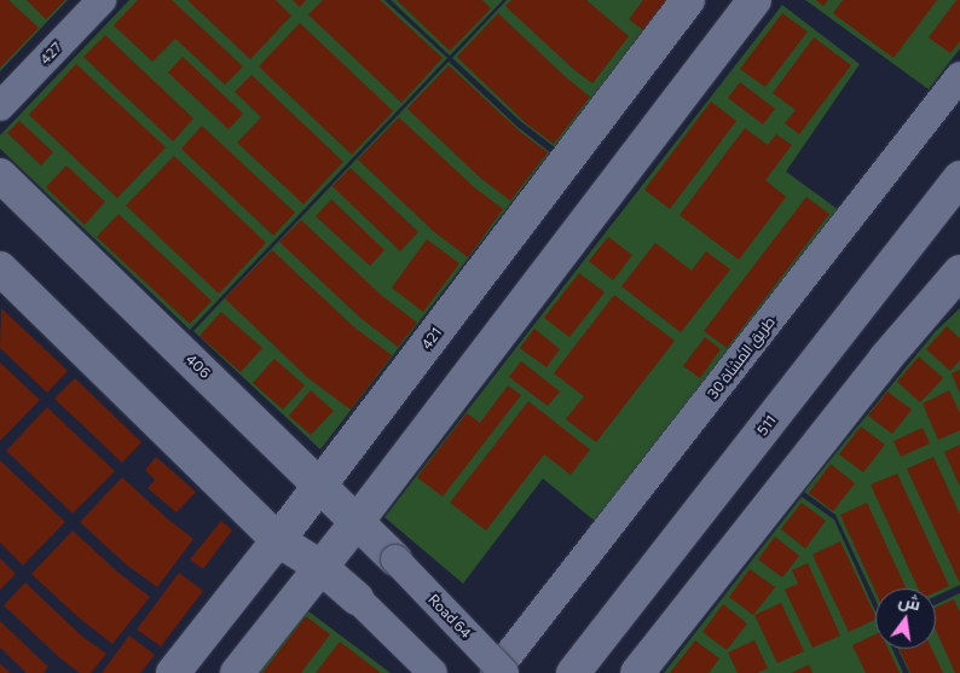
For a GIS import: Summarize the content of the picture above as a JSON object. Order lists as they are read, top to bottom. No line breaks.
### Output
{"streets":{"street":["427","421","طريق المشاة 30","406","511","Road 64"]},"crossings":[["421","406"],["406","Road 64"]],"north":"top"}
